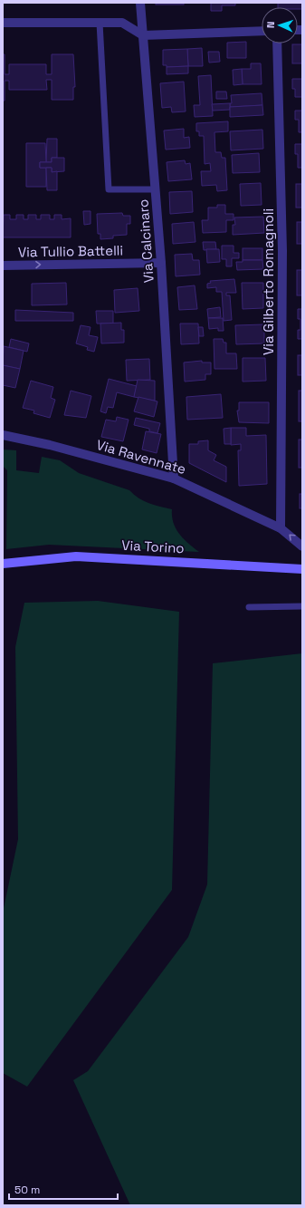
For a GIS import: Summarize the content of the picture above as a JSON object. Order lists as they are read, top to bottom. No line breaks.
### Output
{"streets":{"main road":["Via Torino"],"street":["Via Calcinaro","Via Tullio Battelli","Via Gilberto Romagnoli","Via Ravennate"]},"crossings":[["Via Calcinaro","Via Tullio Battelli"],["Via Calcinaro","Via Ravennate"],["Via Gilberto Romagnoli","Via Ravennate"]],"one_way":["Via Tullio Battelli"],"scale_bar":"50 m","north":"left"}
